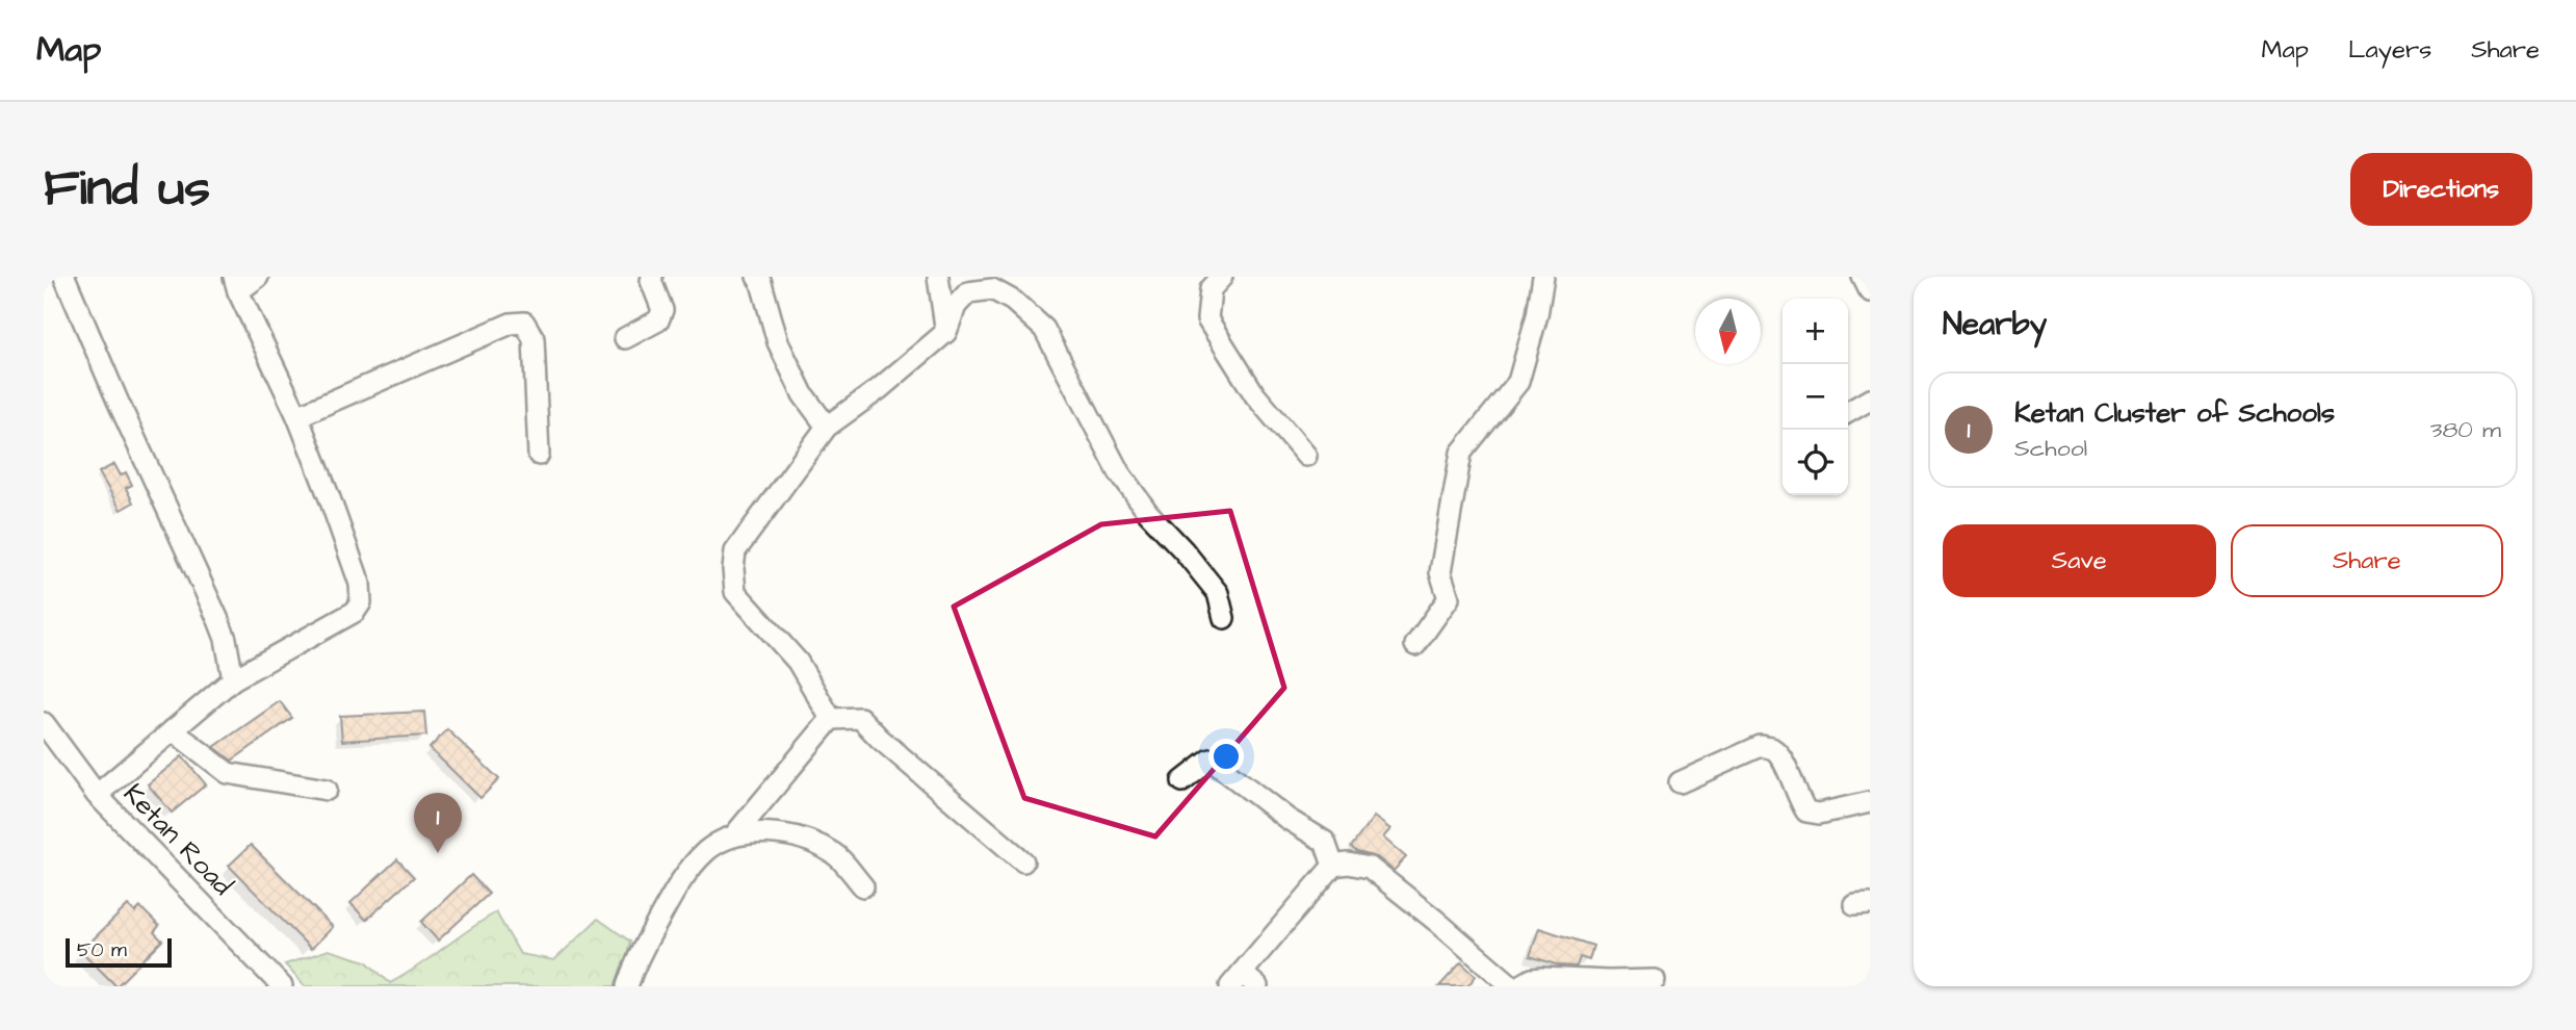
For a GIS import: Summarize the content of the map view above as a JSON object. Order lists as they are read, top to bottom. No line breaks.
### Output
{"streets":{"street":["Ketan Road"]},"scale_bar":"50 m","north":"bottom","page":{"header":"Map","nav":["Map","Layers","Share"],"buttons":["Directions",["Save","Share"]],"title":"Find us","heading":"Nearby","map_buttons":["+","−"],"list":[{"mark":"1","name":"Ketan Cluster of Schools","note":"School","value":"380 m"}],"pins":"1","scale":"50 m"}}
